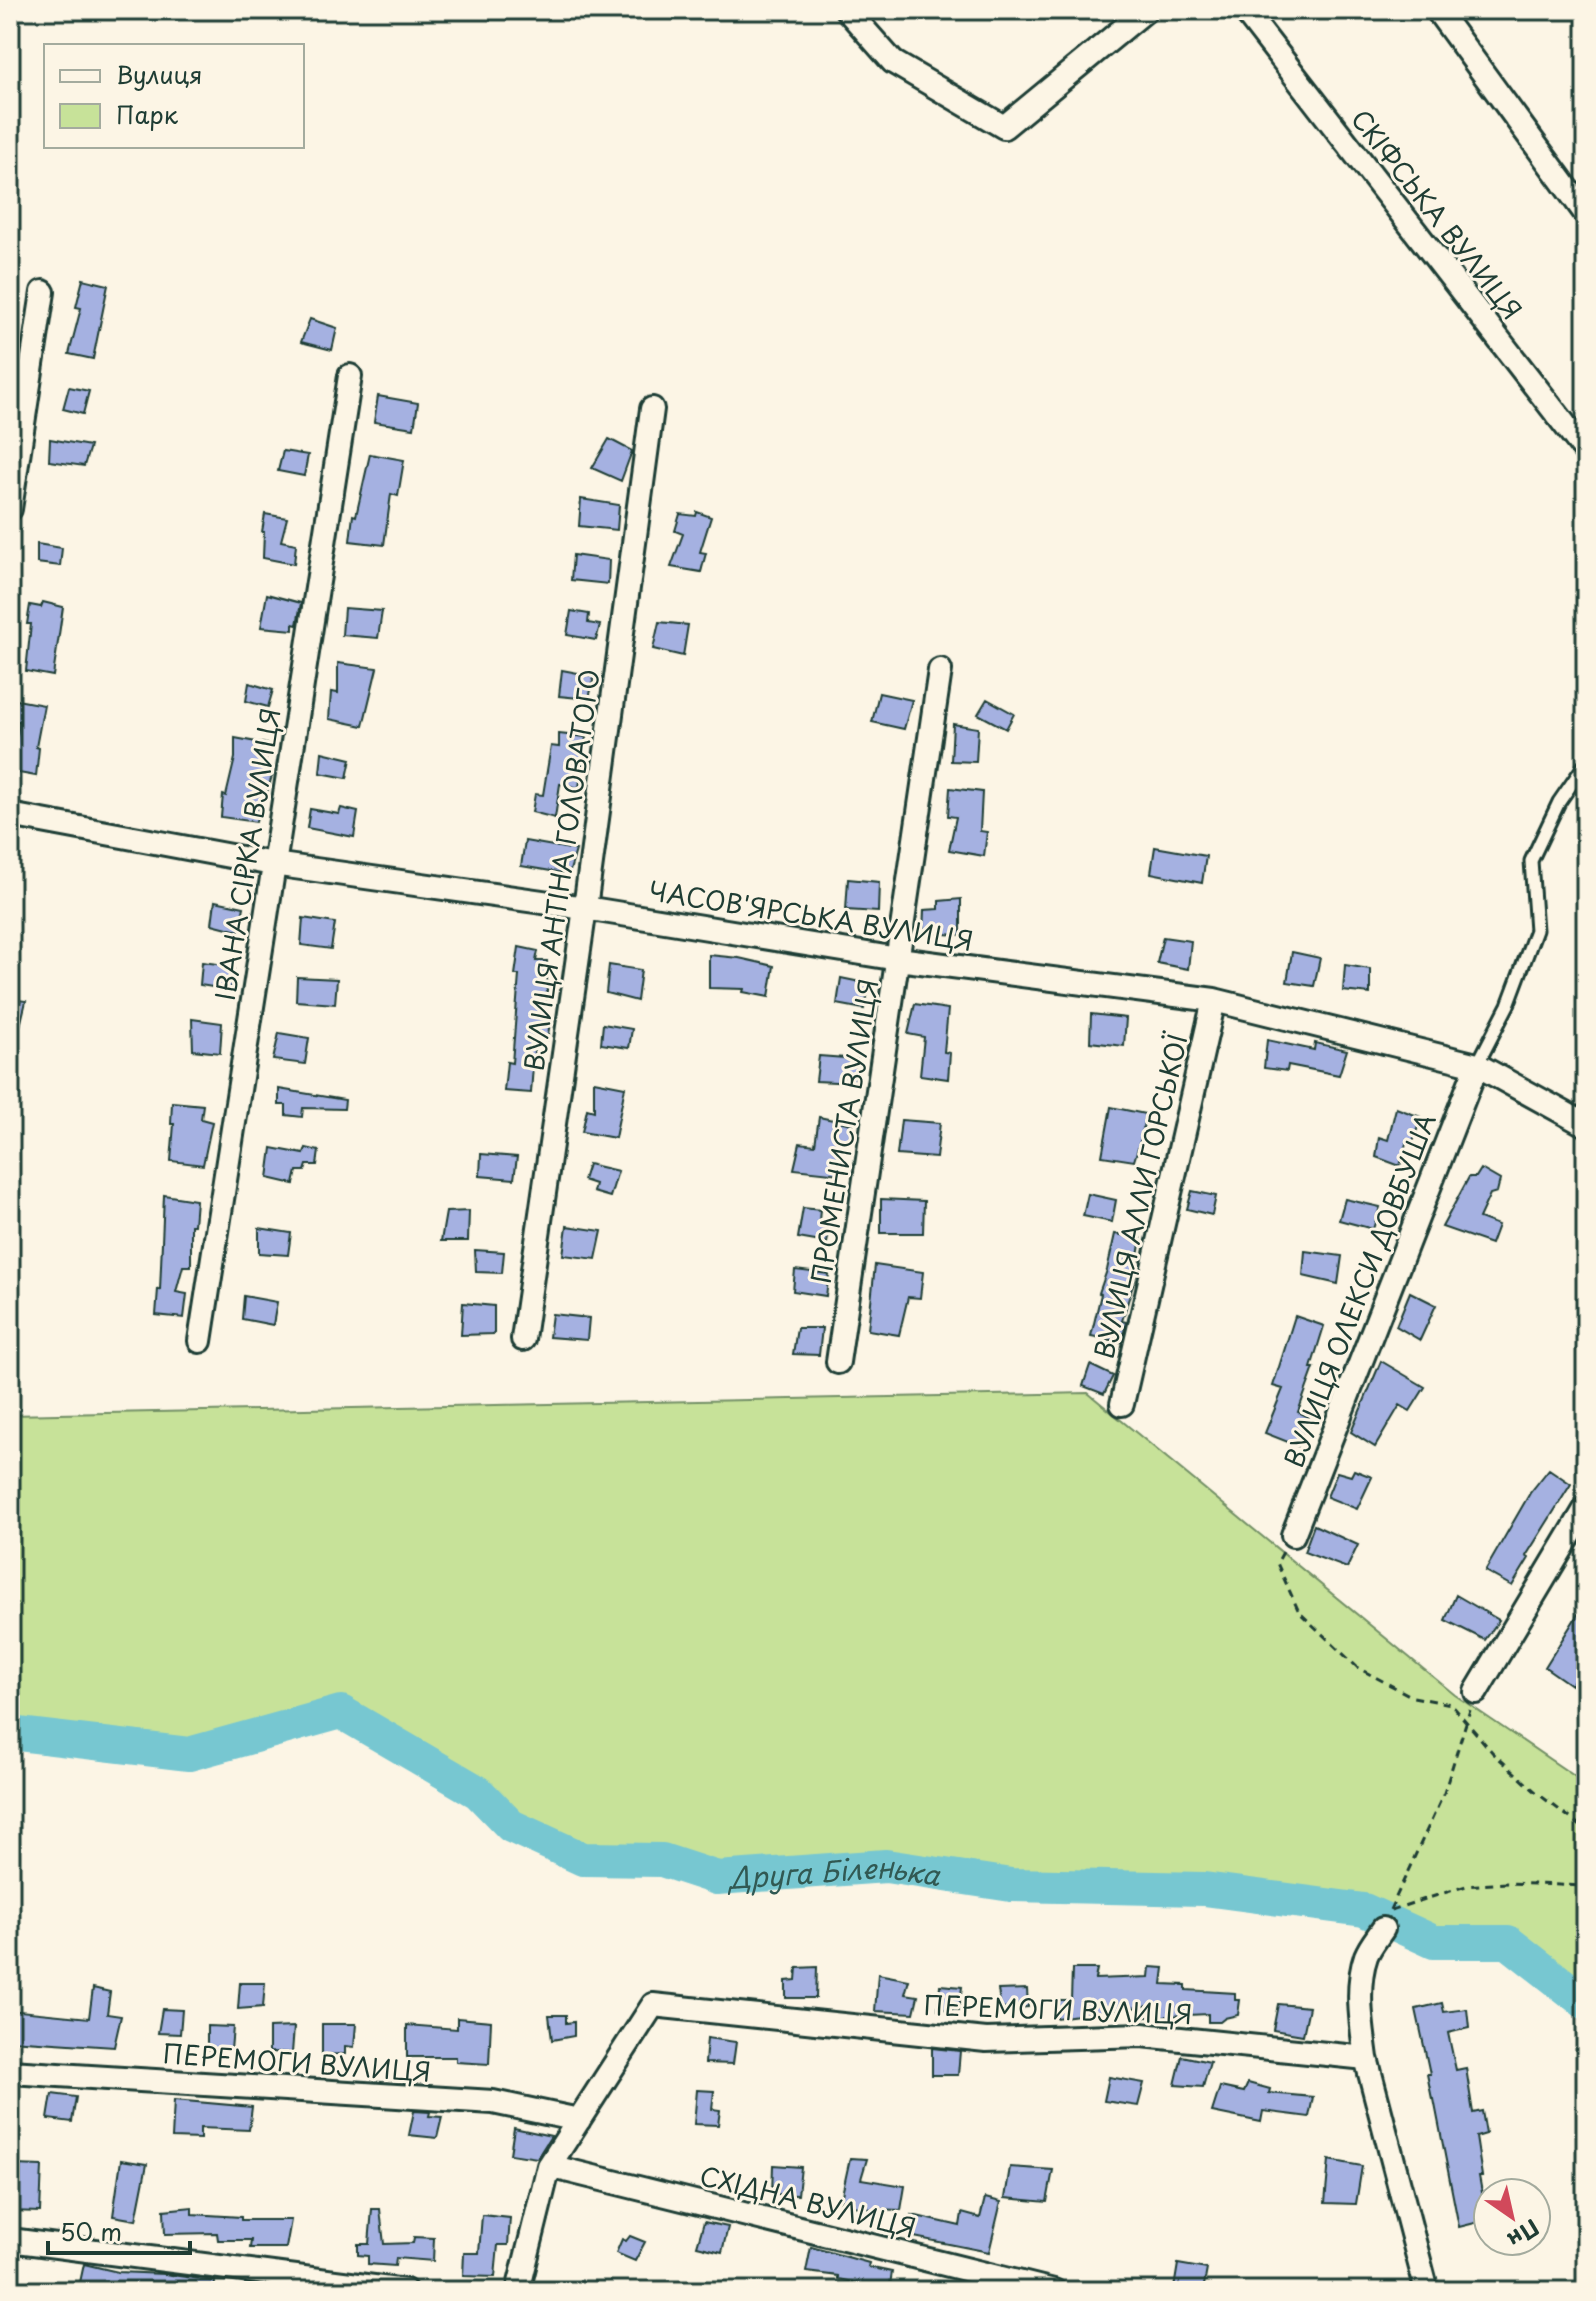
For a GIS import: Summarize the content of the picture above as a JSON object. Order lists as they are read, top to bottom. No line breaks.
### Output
{"streets":{"street":["СКІФСЬКА ВУЛИЦЯ","ІВАНА СІРКА ВУЛИЦЯ","ВУЛИЦЯ АНТІНА ГОЛОВАТОГО","ЧАСОВ'ЯРСЬКА ВУЛИЦЯ","ПРОМЕНИСТА ВУЛИЦЯ","ВУЛИЦЯ АЛЛИ ГОРСЬКОЇ","ВУЛИЦЯ ОЛЕКСИ ДОВБУША","ПЕРЕМОГИ ВУЛИЦЯ","СХІДНА ВУЛИЦЯ"]},"crossings":[["ІВАНА СІРКА ВУЛИЦЯ","ЧАСОВ'ЯРСЬКА ВУЛИЦЯ"],["ВУЛИЦЯ АНТІНА ГОЛОВАТОГО","ЧАСОВ'ЯРСЬКА ВУЛИЦЯ"],["ЧАСОВ'ЯРСЬКА ВУЛИЦЯ","ПРОМЕНИСТА ВУЛИЦЯ"],["ЧАСОВ'ЯРСЬКА ВУЛИЦЯ","ВУЛИЦЯ АЛЛИ ГОРСЬКОЇ"],["ЧАСОВ'ЯРСЬКА ВУЛИЦЯ","ВУЛИЦЯ ОЛЕКСИ ДОВБУША"]],"water":["Друга Біленька"],"legend":["Вулиця","Парк"],"scale_bar":"50 m","north":"bottom right"}
